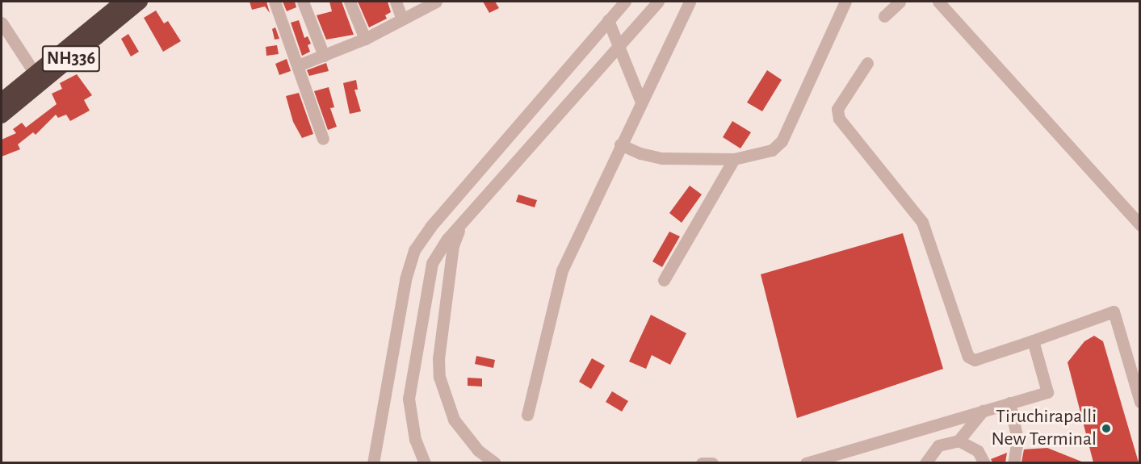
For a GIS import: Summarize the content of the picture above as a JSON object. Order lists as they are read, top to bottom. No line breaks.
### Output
{"streets":{"highway":["NH336"]},"places":["Tiruchirapalli New Terminal"]}
